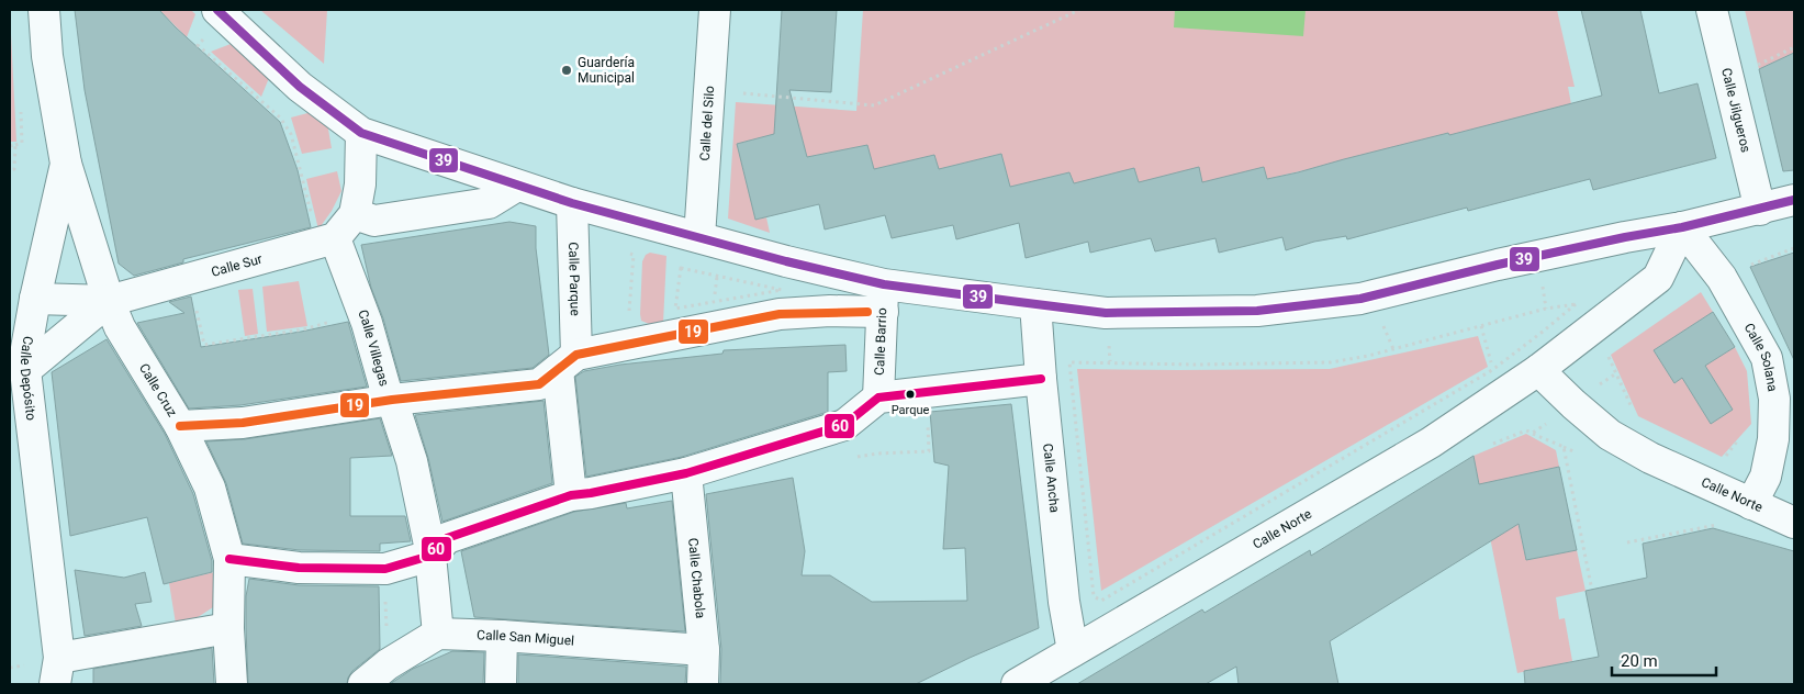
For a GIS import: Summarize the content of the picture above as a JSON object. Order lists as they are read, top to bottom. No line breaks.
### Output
{"streets":{"street":["Calle Jilgueros","Calle del Silo","Calle Sur","Calle Parque","Calle Barrio","Calle Villegas","Calle Solana","Calle Depósito","Calle Cruz","Calle Ancha","Calle Norte","Calle Chabola","Calle San Miguel"]},"crossings":[["Calle Sur","Calle Villegas"],["Calle Sur","Calle Depósito"],["Calle Sur","Calle Cruz"],["Calle Barrio","Calle Ancha"],["Calle Villegas","Calle San Miguel"],["Calle Solana","Calle Norte"],["Calle Depósito","Calle Cruz"],["Calle Ancha","Calle Norte"],["Calle Chabola","Calle San Miguel"]],"places":["Guardería Municipal","Parque"],"lines":["transit line 39","transit line 19","transit line 60"],"scale_bar":"20 m"}
